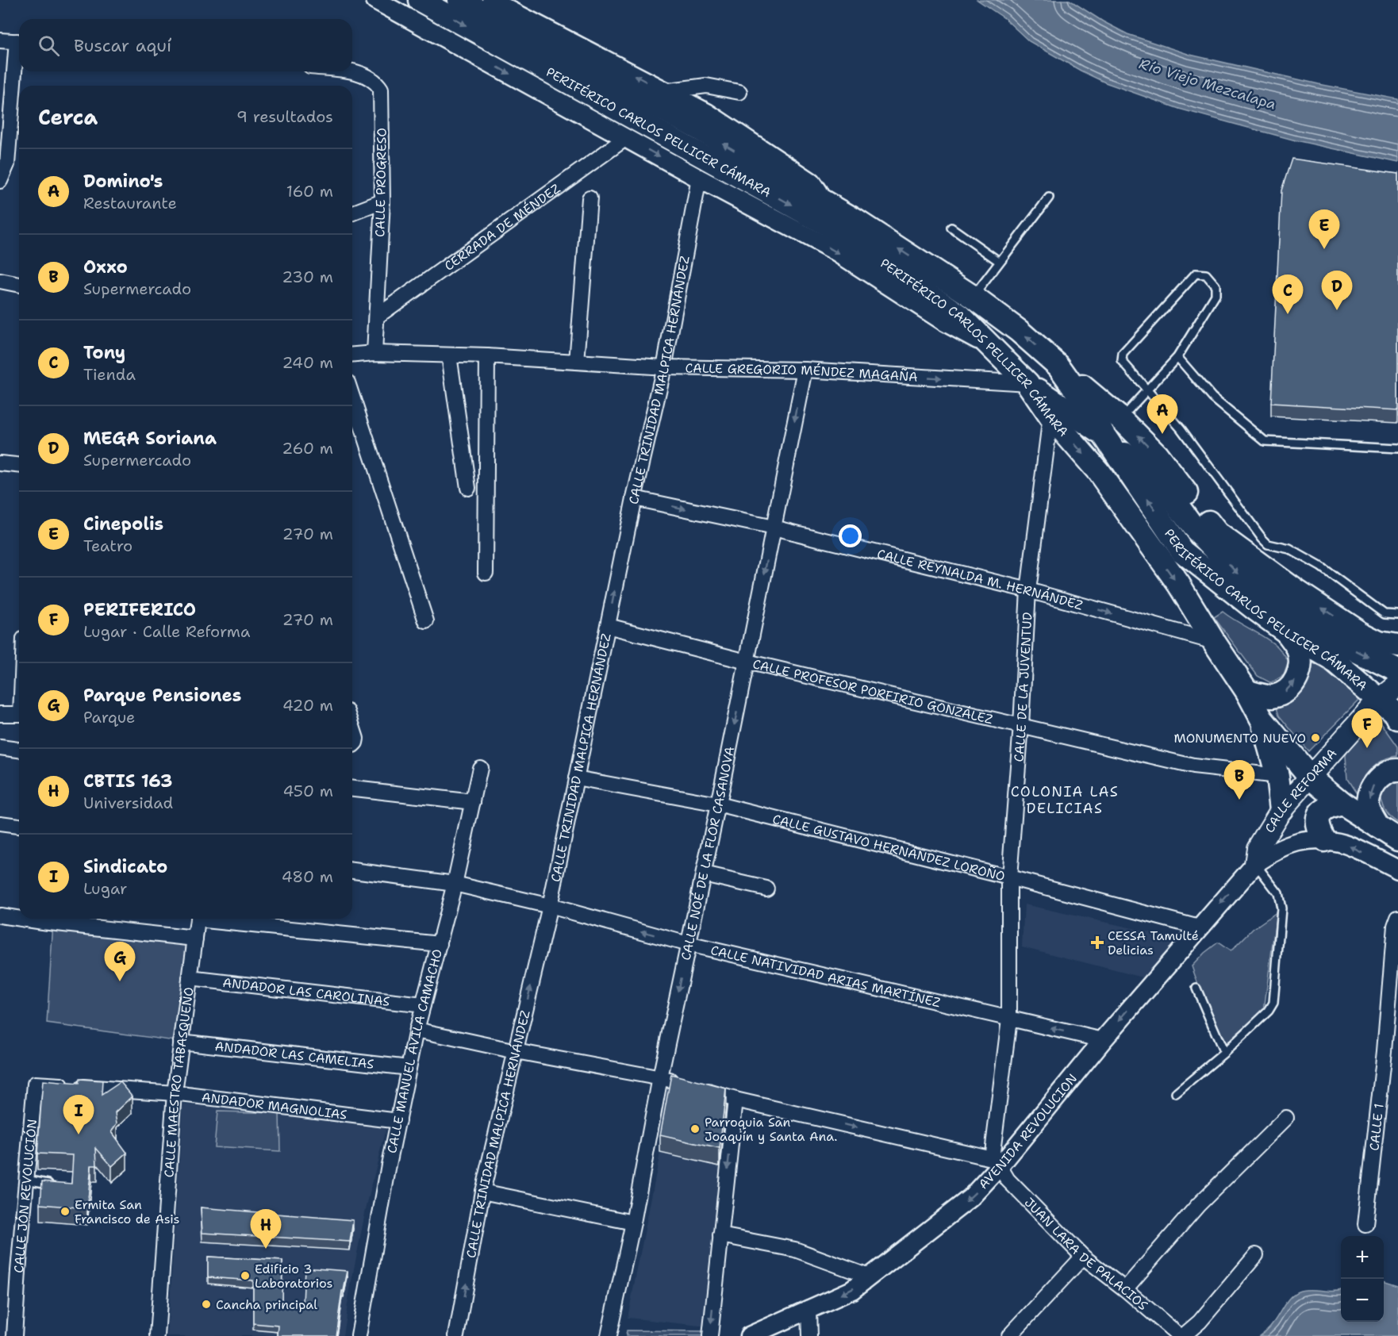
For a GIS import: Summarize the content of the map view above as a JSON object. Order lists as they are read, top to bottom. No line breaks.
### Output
{"streets":{"main road":["PERIFÉRICO CARLOS PELLICER CÁMARA","CALLE REFORMA"],"street":["CALLE PROGRESO","CERRADA DE MÉNDEZ","CALLE GREGORIO MÉNDEZ MAGAÑA","CALLE TRINIDAD MALPICA HERNÁNDEZ","CALLE REYNALDA M. HERNÁNDEZ","CALLE DE LA JUVENTUD","CALLE PROFESOR PORFIRIO GONZÁLEZ","CALLE GUSTAVO HERNÁNDEZ LOROÑO","CALLE NOÉ DE LA FLOR CASANOVA","CALLE NATIVIDAD ARIAS MARTÍNEZ","ANDADOR LAS CAROLINAS","CALLE MANUEL ÁVILA CAMACHO","ANDADOR LAS CAMELIAS","CALLE MAESTRO TABASQUEÑO","ANDADOR MAGNOLIAS","CALLE 1","AVENIDA REVOLUCION","CALLE JÓN REVOLUCIÓN","JUAN LARA DE PALACIOS"]},"crossings":[["PERIFÉRICO CARLOS PELLICER CÁMARA","CALLE GREGORIO MÉNDEZ MAGAÑA"],["PERIFÉRICO CARLOS PELLICER CÁMARA","CALLE REYNALDA M. HERNÁNDEZ"],["PERIFÉRICO CARLOS PELLICER CÁMARA","CALLE DE LA JUVENTUD"],["PERIFÉRICO CARLOS PELLICER CÁMARA","CALLE REFORMA"],["CALLE PROGRESO","CERRADA DE MÉNDEZ"],["CALLE PROGRESO","CALLE GREGORIO MÉNDEZ MAGAÑA"],["CALLE GREGORIO MÉNDEZ MAGAÑA","CALLE TRINIDAD MALPICA HERNÁNDEZ"],["CALLE GREGORIO MÉNDEZ MAGAÑA","CALLE NOÉ DE LA FLOR CASANOVA"],["CALLE TRINIDAD MALPICA HERNÁNDEZ","CALLE REYNALDA M. HERNÁNDEZ"],["CALLE TRINIDAD MALPICA HERNÁNDEZ","CALLE PROFESOR PORFIRIO GONZÁLEZ"],["CALLE TRINIDAD MALPICA HERNÁNDEZ","CALLE GUSTAVO HERNÁNDEZ LOROÑO"],["CALLE TRINIDAD MALPICA HERNÁNDEZ","CALLE NATIVIDAD ARIAS MARTÍNEZ"],["CALLE REYNALDA M. HERNÁNDEZ","CALLE DE LA JUVENTUD"],["CALLE REYNALDA M. HERNÁNDEZ","CALLE NOÉ DE LA FLOR CASANOVA"],["CALLE DE LA JUVENTUD","CALLE PROFESOR PORFIRIO GONZÁLEZ"],["CALLE DE LA JUVENTUD","CALLE GUSTAVO HERNÁNDEZ LOROÑO"],["CALLE DE LA JUVENTUD","CALLE NATIVIDAD ARIAS MARTÍNEZ"],["CALLE DE LA JUVENTUD","AVENIDA REVOLUCION"],["CALLE DE LA JUVENTUD","JUAN LARA DE PALACIOS"],["CALLE PROFESOR PORFIRIO GONZÁLEZ","CALLE NOÉ DE LA FLOR CASANOVA"],["CALLE REFORMA","AVENIDA REVOLUCION"],["CALLE GUSTAVO HERNÁNDEZ LOROÑO","CALLE NOÉ DE LA FLOR CASANOVA"],["CALLE GUSTAVO HERNÁNDEZ LOROÑO","AVENIDA REVOLUCION"],["CALLE NOÉ DE LA FLOR CASANOVA","CALLE NATIVIDAD ARIAS MARTÍNEZ"],["CALLE NATIVIDAD ARIAS MARTÍNEZ","CALLE MANUEL ÁVILA CAMACHO"],["CALLE NATIVIDAD ARIAS MARTÍNEZ","AVENIDA REVOLUCION"],["ANDADOR LAS CAROLINAS","CALLE MANUEL ÁVILA CAMACHO"],["ANDADOR LAS CAROLINAS","CALLE MAESTRO TABASQUEÑO"],["CALLE MANUEL ÁVILA CAMACHO","ANDADOR LAS CAMELIAS"],["CALLE MANUEL ÁVILA CAMACHO","ANDADOR MAGNOLIAS"],["ANDADOR LAS CAMELIAS","CALLE MAESTRO TABASQUEÑO"],["CALLE MAESTRO TABASQUEÑO","ANDADOR MAGNOLIAS"],["ANDADOR MAGNOLIAS","CALLE JÓN REVOLUCIÓN"],["AVENIDA REVOLUCION","JUAN LARA DE PALACIOS"]],"one_way":["CALLE TRINIDAD MALPICA HERNÁNDEZ","CALLE REYNALDA M. HERNÁNDEZ","CALLE NOÉ DE LA FLOR CASANOVA","AVENIDA REVOLUCION"],"districts":["COLONIA LAS DELICIAS"],"water":["Río Viejo Mezcalapa"],"places":{"other":["MONUMENTO NUEVO","Parroquia San Joaquín y Santa Ana.","Ermita San Francisco de Asis","Edificio 3 Laboratorios","Cancha principal"],"health":["CESSA Tamulté Delicias"]},"page":{"search":"Buscar aquí","heading":["Cerca","9 resultados"],"list":[{"mark":"A","name":"Domino's","note":"Restaurante","value":"160 m"},{"mark":"B","name":"Oxxo","note":"Supermercado","value":"230 m"},{"mark":"C","name":"Tony","note":"Tienda","value":"240 m"},{"mark":"D","name":"MEGA Soriana","note":"Supermercado","value":"260 m"},{"mark":"E","name":"Cinepolis","note":"Teatro","value":"270 m"},{"mark":"F","name":"PERIFERICO","note":"Lugar · Calle Reforma","value":"270 m"},{"mark":"G","name":"Parque Pensiones","note":"Parque","value":"420 m"},{"mark":"H","name":"CBTIS 163","note":"Universidad","value":"450 m"},{"mark":"I","name":"Sindicato","note":"Lugar","value":"480 m"}],"pins":["E","D","C","A","F","B","G","I","H"],"map_buttons":["+","−"]}}
